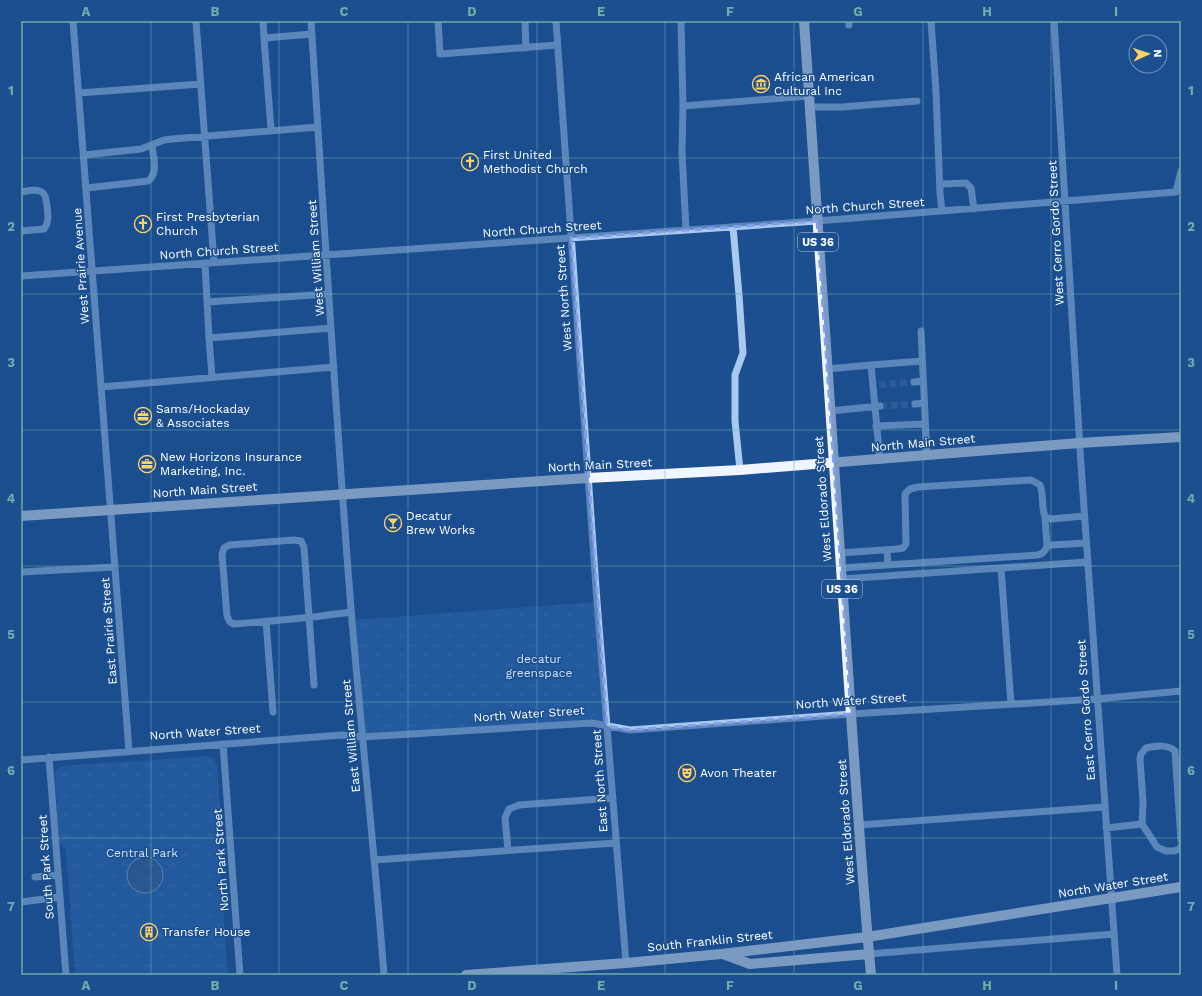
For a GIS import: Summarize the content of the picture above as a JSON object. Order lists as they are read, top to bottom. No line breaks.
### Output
{"streets":{"main road":["US 36","North Main Street","West Eldorado Street","North Water Street","South Franklin Street"],"street":["North Church Street","West Cerro Gordo Street","West William Street","West Prairie Avenue","West North Street","East Prairie Street","East Cerro Gordo Street","East William Street","East North Street","North Park Street","South Park Street"]},"crossings":[["North Church Street","West Cerro Gordo Street"],["North Church Street","West William Street"],["North Church Street","West Prairie Avenue"],["North Church Street","West North Street"],["North Church Street","West Eldorado Street"],["West Cerro Gordo Street","North Main Street"],["West Cerro Gordo Street","East Cerro Gordo Street"],["West William Street","North Main Street"],["West William Street","East William Street"],["West Prairie Avenue","North Main Street"],["West Prairie Avenue","East Prairie Street"],["West North Street","North Main Street"],["West North Street","East North Street"],["North Main Street","West Eldorado Street"],["North Main Street","East Prairie Street"],["North Main Street","East Cerro Gordo Street"],["North Main Street","East William Street"],["North Main Street","East North Street"],["West Eldorado Street","North Water Street"],["West Eldorado Street","South Franklin Street"],["East Prairie Street","North Water Street"],["North Water Street","East Cerro Gordo Street"],["North Water Street","East William Street"],["North Water Street","East North Street"],["North Water Street","North Park Street"],["North Water Street","South Park Street"],["North Water Street","South Franklin Street"],["East North Street","South Franklin Street"]],"parks":["decatur greenspace","Central Park"],"places":{"museum":["African American Cultural Inc"],"church":["First United Methodist Church","First Presbyterian Church"],"office":["Sams/Hockaday & Associates","New Horizons Insurance Marketing, Inc."],"bar":["Decatur Brew Works"],"theatre":["Avon Theater"],"building":["Transfer House"]},"north":"right","grid":{"columns":["A","B","C","D","E","F","G","H","I"],"rows":["1","2","3","4","5","6","7"]}}
